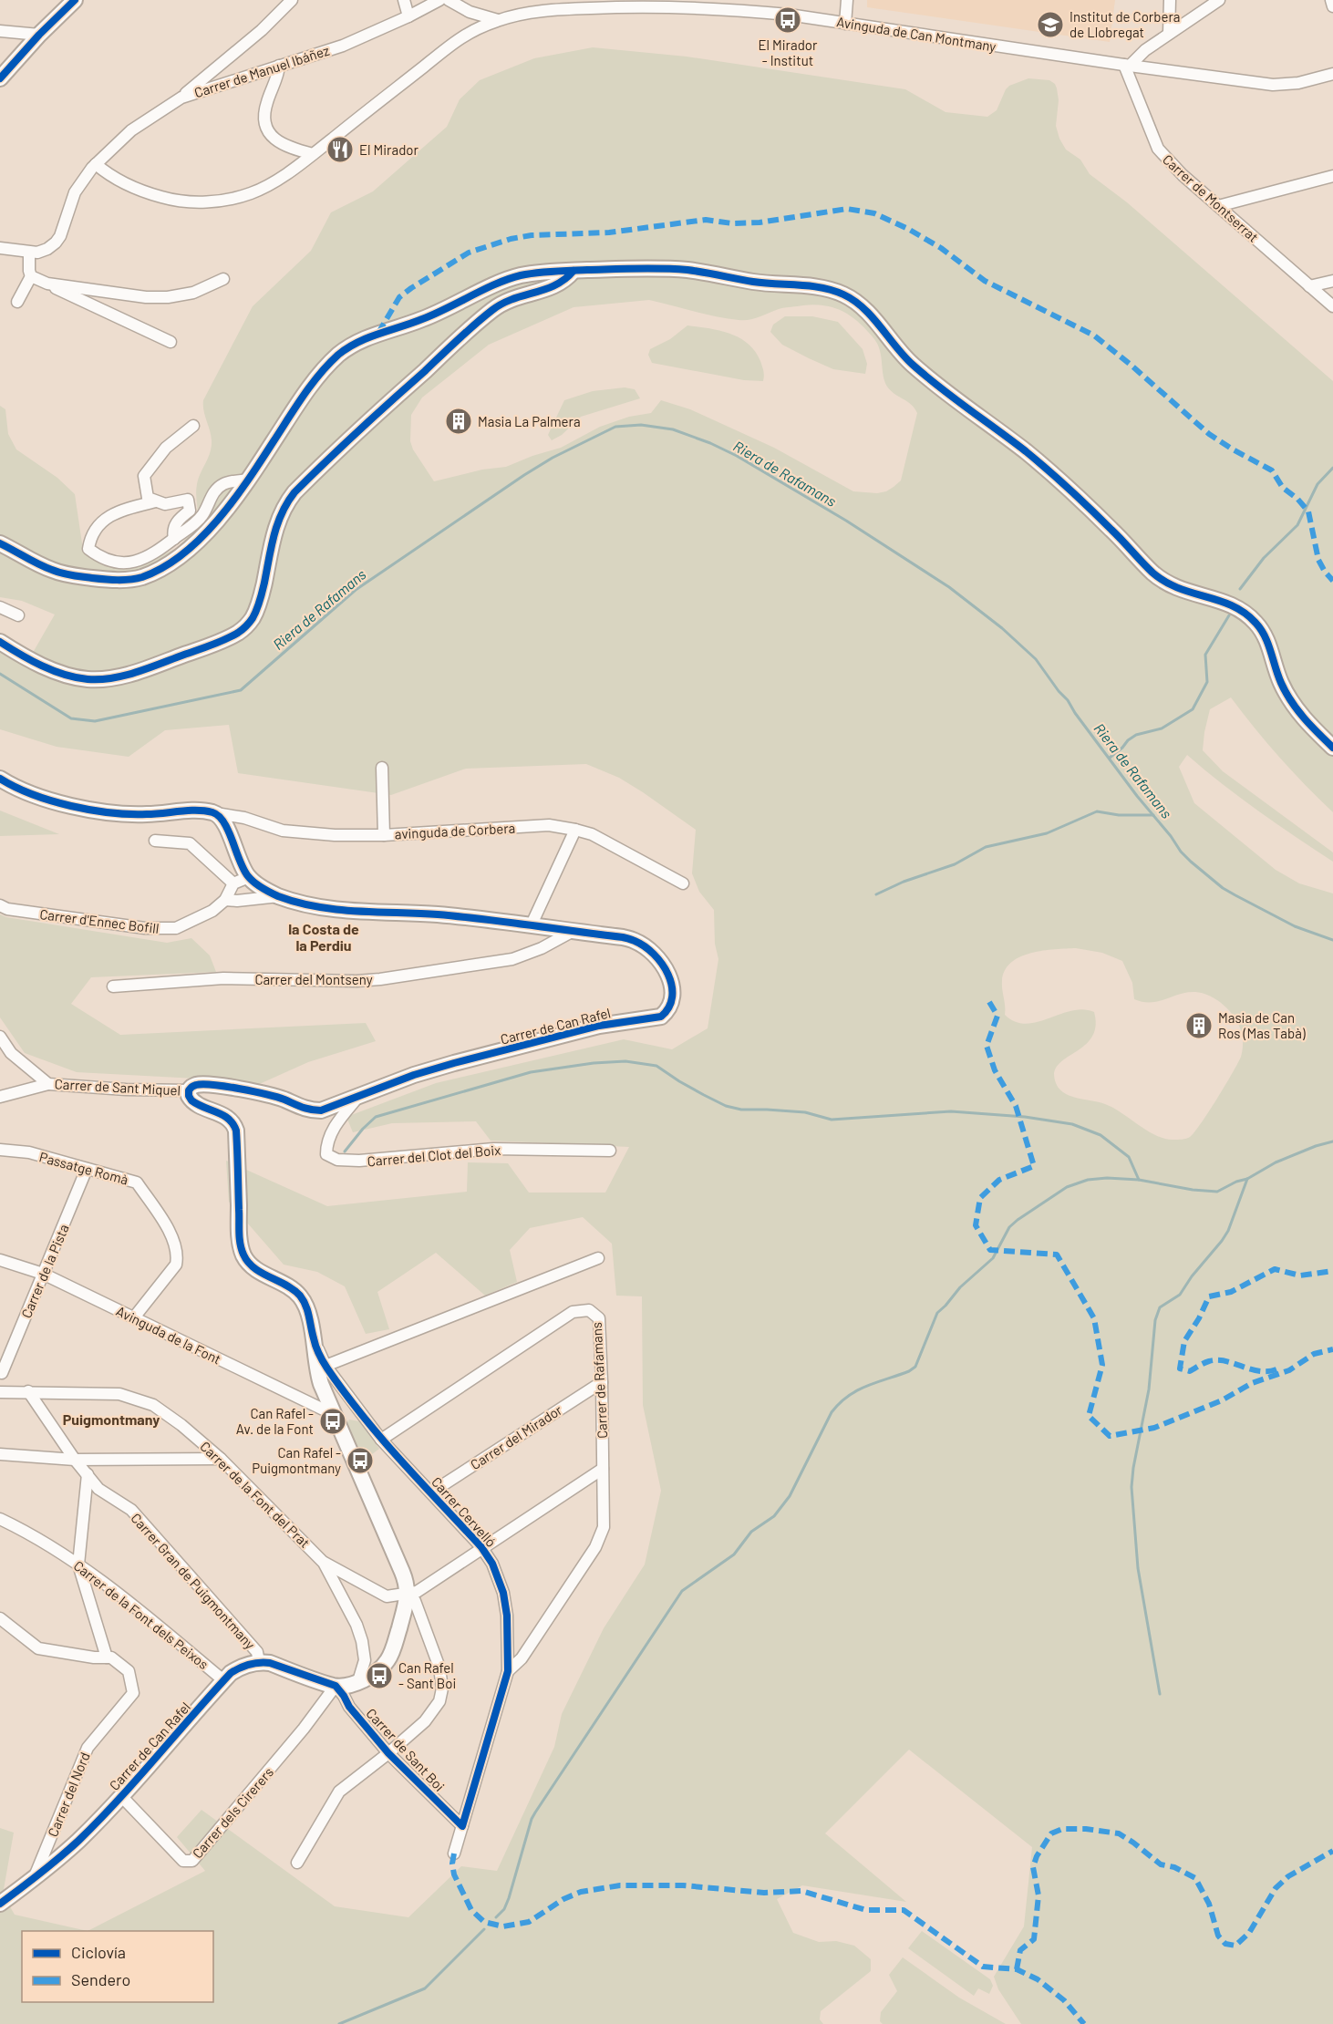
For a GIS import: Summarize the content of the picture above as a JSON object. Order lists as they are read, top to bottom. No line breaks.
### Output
{"streets":{"street":["Avinguda de Can Montmany","Carrer de Manuel Ibáñez","Carrer de Montserrat","avinguda de Corbera","Carrer d'Ennec Bofill","Carrer del Montseny","Carrer de Can Rafel","Carrer de Sant Miquel","Carrer del Clot del Boix","Passatge Romà","Carrer de la Pista","Avinguda de la Font","Carrer de Rafamans","Carrer del Mirador","Carrer de la Font del Prat","Carrer Cervelló","Carrer Gran de Puigmontmany","Carrer de la Font dels Peixos","Carrer de Sant Boi","Carrer del Nord","Carrer dels Cirerers"]},"crossings":[["Avinguda de Can Montmany","Carrer de Manuel Ibáñez"],["Avinguda de Can Montmany","Carrer de Montserrat"],["avinguda de Corbera","Carrer de Can Rafel"],["Carrer del Montseny","Carrer de Can Rafel"],["Carrer de Can Rafel","Carrer de Sant Miquel"],["Carrer de Can Rafel","Carrer del Clot del Boix"],["Carrer de Can Rafel","Carrer Gran de Puigmontmany"],["Carrer de Can Rafel","Carrer de la Font dels Peixos"],["Carrer de Can Rafel","Carrer del Nord"],["Carrer de Can Rafel","Carrer dels Cirerers"],["Passatge Romà","Carrer de la Pista"],["Passatge Romà","Avinguda de la Font"],["Carrer de la Pista","Avinguda de la Font"],["Carrer de Rafamans","Carrer del Mirador"],["Carrer de Rafamans","Carrer Cervelló"],["Carrer del Mirador","Carrer Cervelló"],["Carrer de la Font del Prat","Carrer Gran de Puigmontmany"],["Carrer Cervelló","Carrer de Sant Boi"],["Carrer de Sant Boi","Carrer dels Cirerers"]],"districts":["la Costa de la Perdiu","Puigmontmany"],"water":["Riera de Rafamans"],"places":{"bus stop":["El Mirador - Institut","Can Rafel - Av. de la Font","Can Rafel - Puigmontmany","Can Rafel - Sant Boi"],"school or university":["Institut de Corbera de Llobregat"],"restaurant":["El Mirador"],"building":["Masia La Palmera","Masia de Can Ros (Mas Tabà)"]},"legend":["Ciclovía","Sendero"]}
